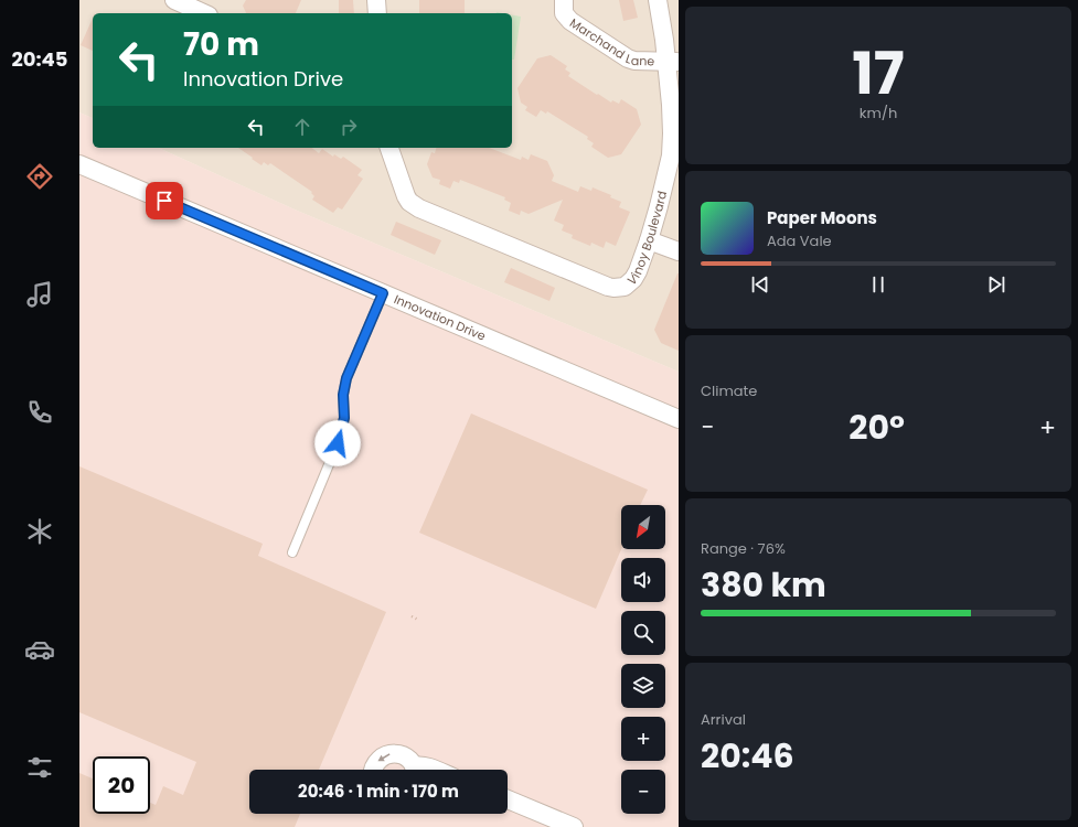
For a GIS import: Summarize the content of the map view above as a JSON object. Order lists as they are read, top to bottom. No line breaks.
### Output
{"streets":{"street":["Marchand Lane","Vinoy Boulevard","Innovation Drive"]},"crossings":[["Marchand Lane","Vinoy Boulevard"]],"north":"bottom left","page":{"tabs":"20:45","tile":[["17","km/h"],"Climate",["Range · 76%","380 km"],["Arrival","20:46"]],"turn":["70 m","Innovation Drive"],"song":["Paper Moons","Ada Vale"],"heat":["−","20°","+"],"map_buttons":["+","−"],"limit":"20","trip":"20:46 · 1 min · 170 m"}}
